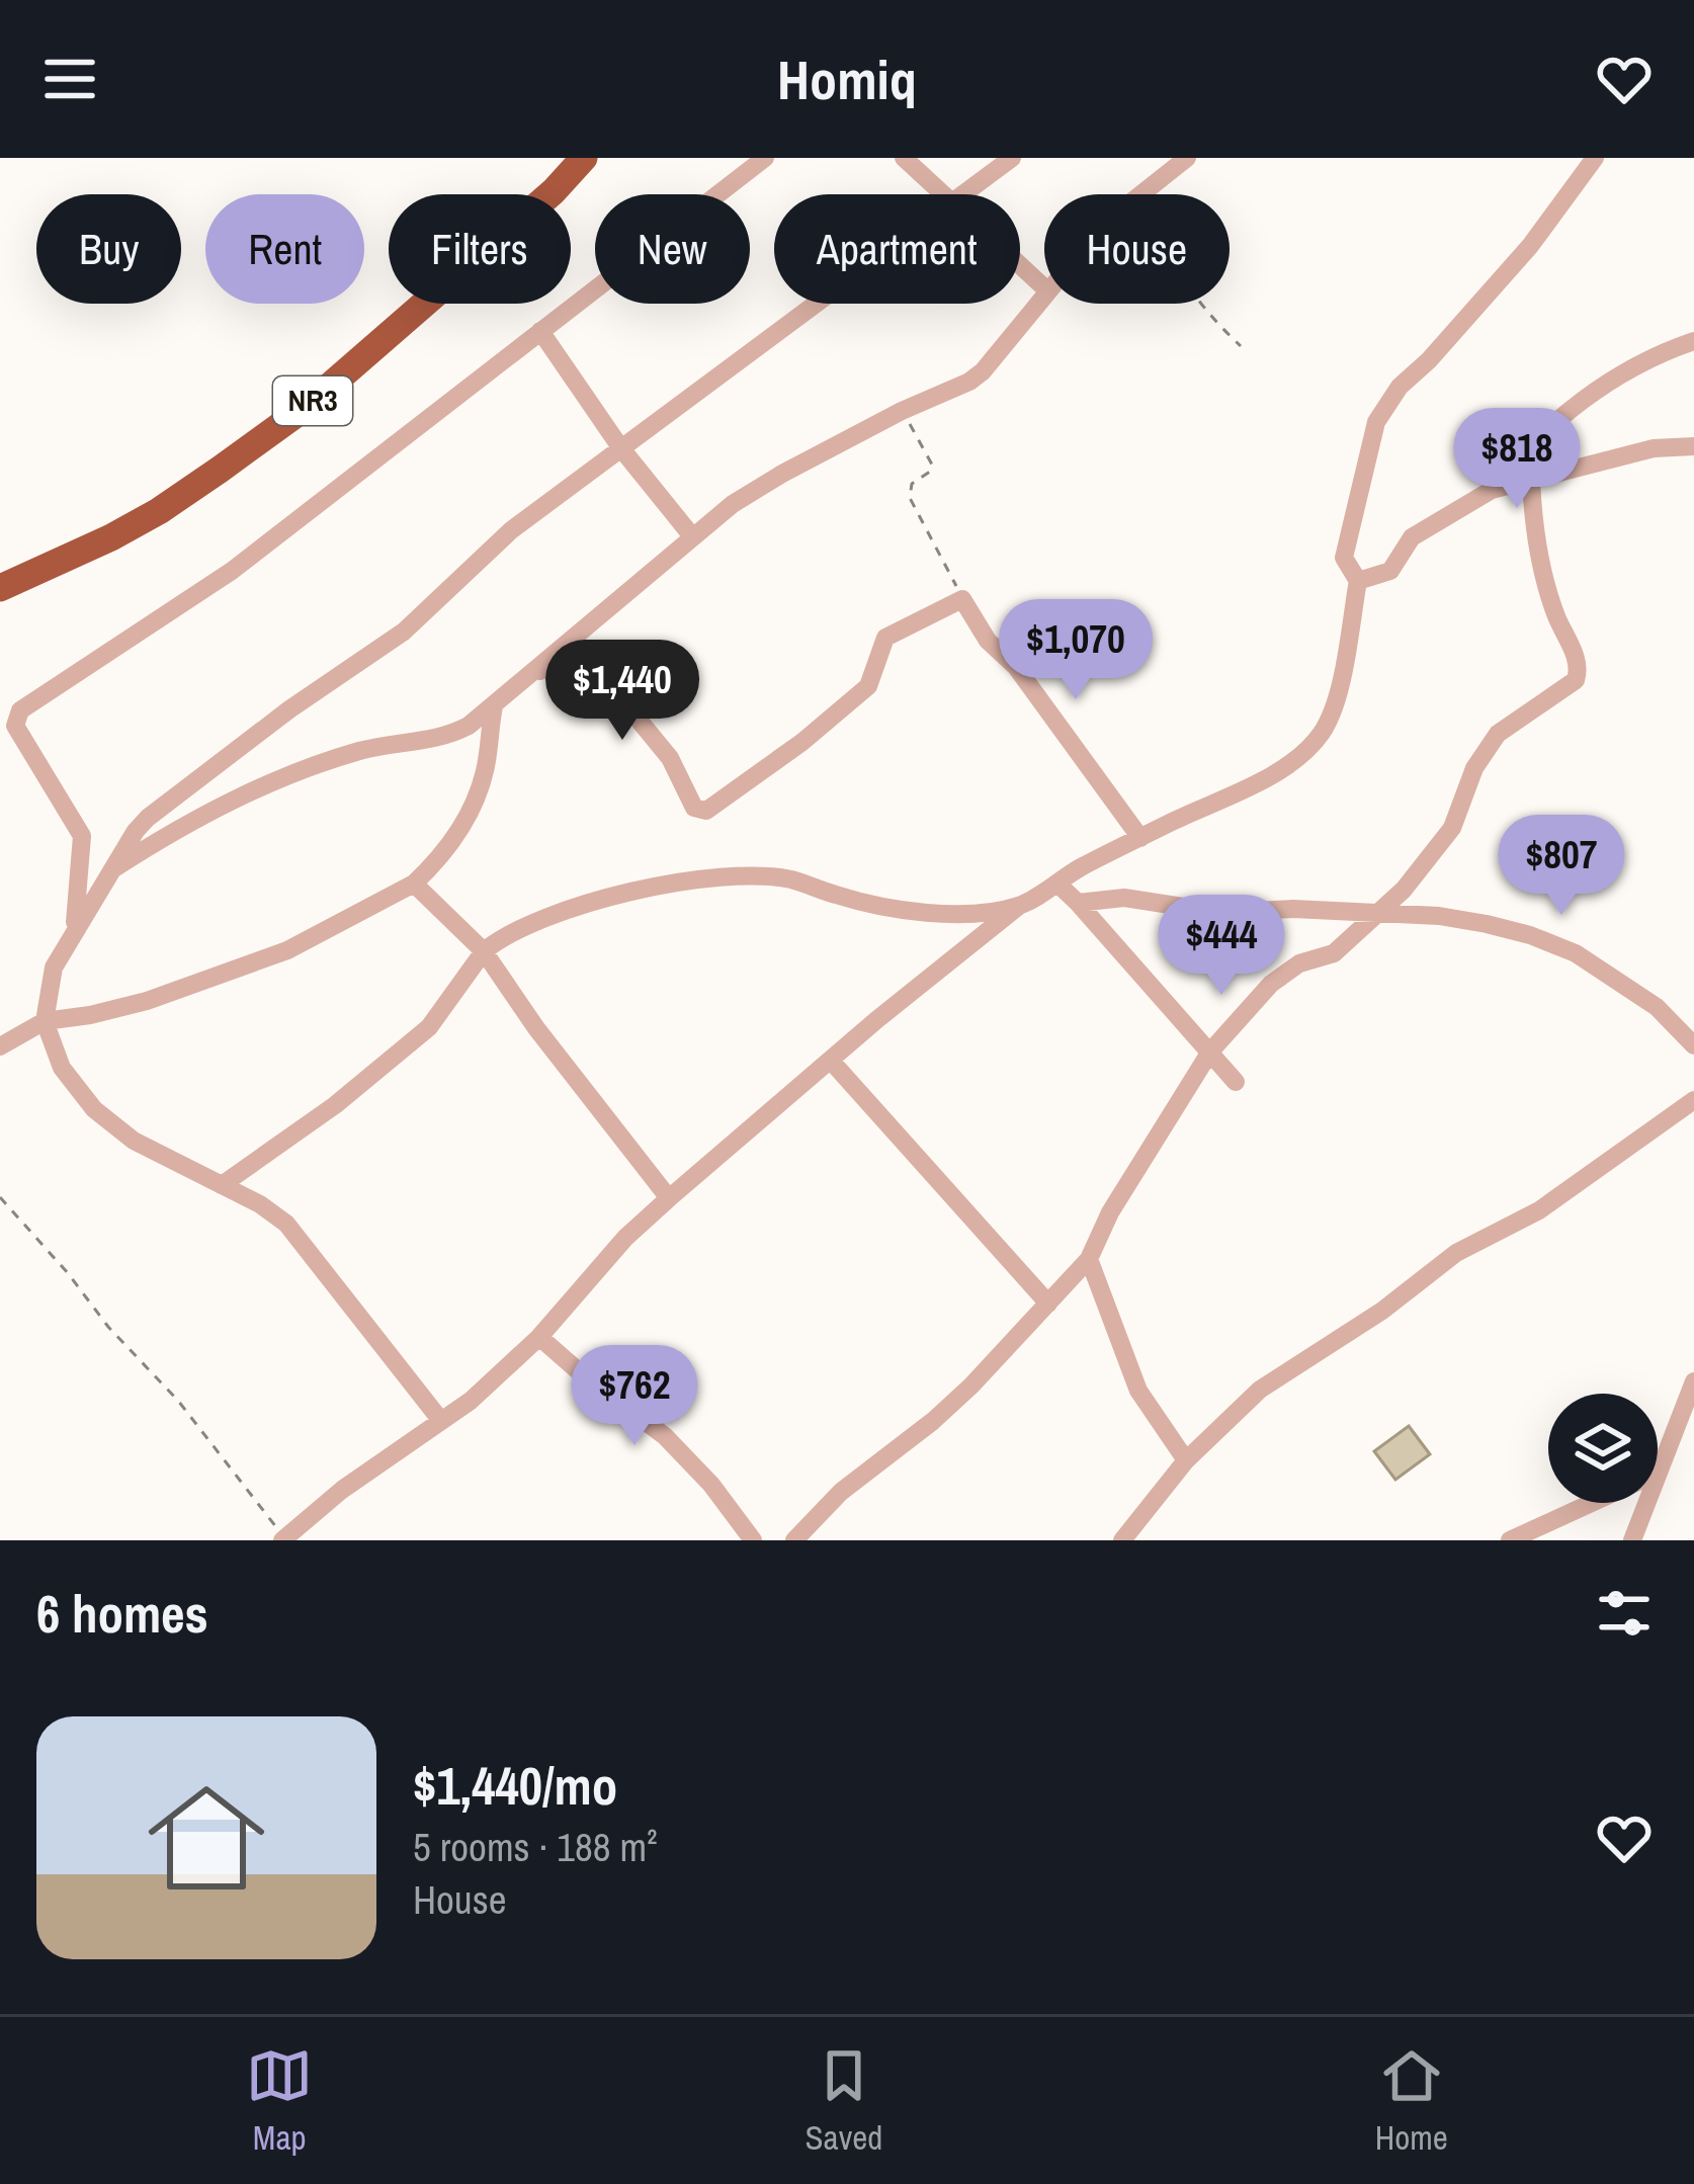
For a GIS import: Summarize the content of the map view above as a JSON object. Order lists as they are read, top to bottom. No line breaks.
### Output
{"streets":{"highway":["NR3"]},"page":{"header":"Homiq","chip":["Buy","Rent","Filters","New","Apartment","House"],"price":["$818","$1,070","$1,440","$807","$444","$762"],"heading":"6 homes","list":[{"name":"$1,440/mo","note":"5 rooms · 188 m² · House"}],"tabs":["Map","Saved","Home"]}}
